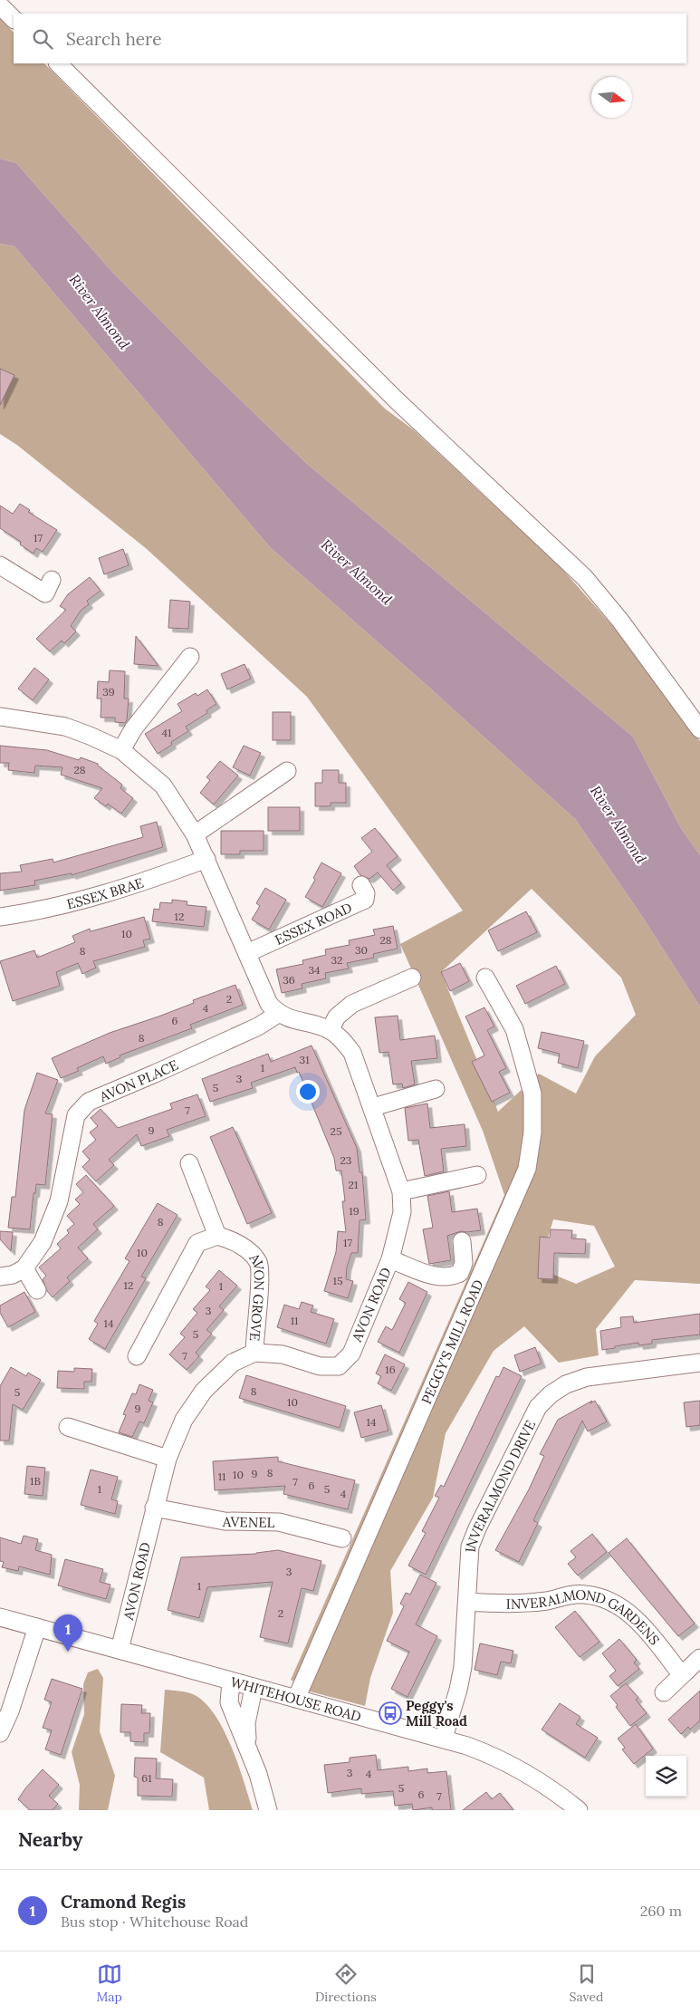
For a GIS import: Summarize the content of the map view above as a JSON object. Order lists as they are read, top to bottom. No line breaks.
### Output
{"streets":{"street":["ESSEX BRAE","ESSEX ROAD","AVON PLACE","AVON GROVE","AVON ROAD","PEGGY'S MILL ROAD","INVERALMOND DRIVE","AVENEL","INVERALMOND GARDENS","WHITEHOUSE ROAD"]},"crossings":[["AVON PLACE","AVON ROAD"],["AVON GROVE","AVON ROAD"],["AVON ROAD","AVENEL"],["AVON ROAD","WHITEHOUSE ROAD"],["PEGGY'S MILL ROAD","WHITEHOUSE ROAD"],["INVERALMOND DRIVE","INVERALMOND GARDENS"],["INVERALMOND DRIVE","WHITEHOUSE ROAD"]],"water":["River Almond"],"places":{"bus stop":["Peggy's Mill Road"]},"house_numbers":["17","39","41","28","12","10","28","30","8","32","34","36","2","4","6","8","31","1","3","5","7","9","25","23","21","19","8","17","10","15","12","1","3","11","14","5","7","16","8","5","10","9","14","8","9","10","11","1B","7","6","1","5","4","3","1","2","3","4","61","5","6","7"],"north":"right","page":{"search":"Search here","pins":"1","heading":"Nearby","list":[{"mark":"1","name":"Cramond Regis","note":"Bus stop · Whitehouse Road","value":"260 m"}],"nav":["Map","Directions","Saved"]}}
